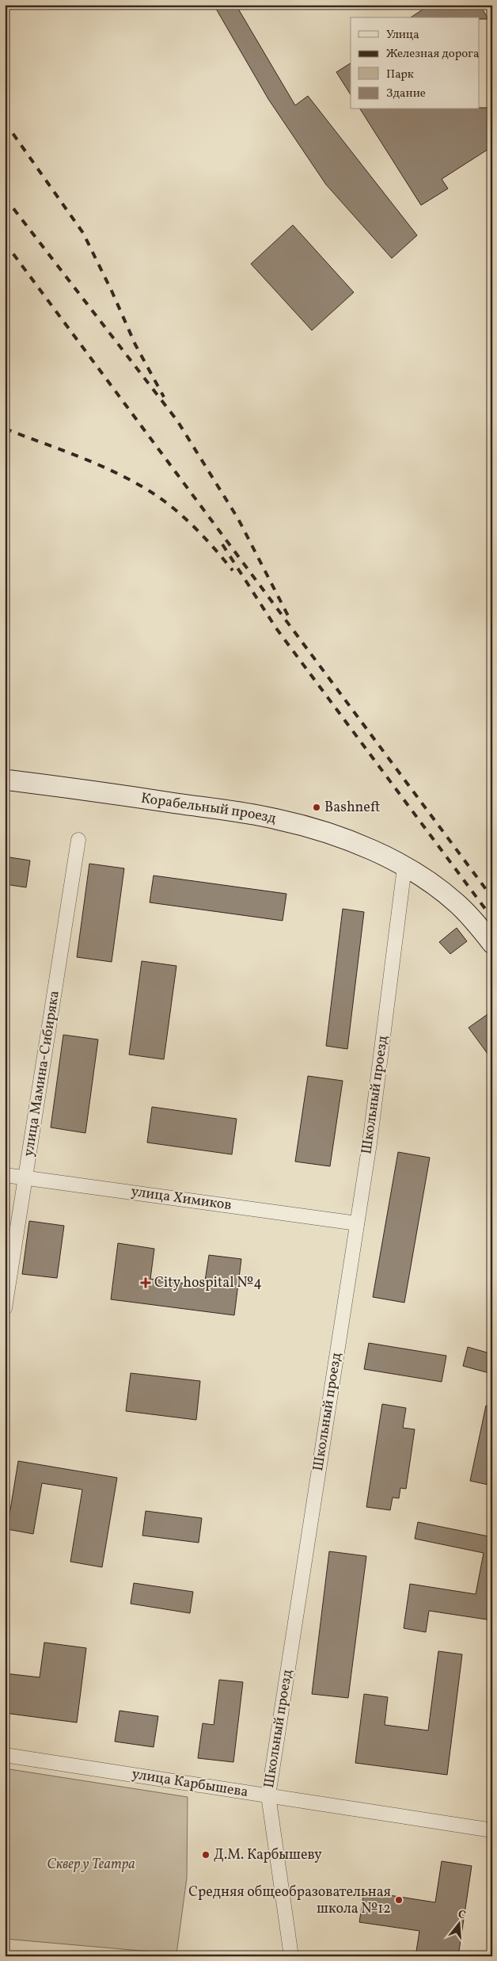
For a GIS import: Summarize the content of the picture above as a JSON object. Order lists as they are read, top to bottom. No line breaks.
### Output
{"streets":{"street":["Корабельный проезд","улица Мамина-Сибиряка","Школьный проезд","улица Химиков","улица Карбышева"]},"crossings":[["Корабельный проезд","Школьный проезд"],["улица Мамина-Сибиряка","улица Химиков"],["Школьный проезд","улица Химиков"],["Школьный проезд","улица Карбышева"]],"parks":["Сквер у Театра"],"places":{"other":["Bashneft","Д.М. Карбышеву","Средняя общеобразовательная школа №12"],"health":["City hospital №4"]},"legend":["Улица","Железная дорога","Парк","Здание"],"north":"top"}
